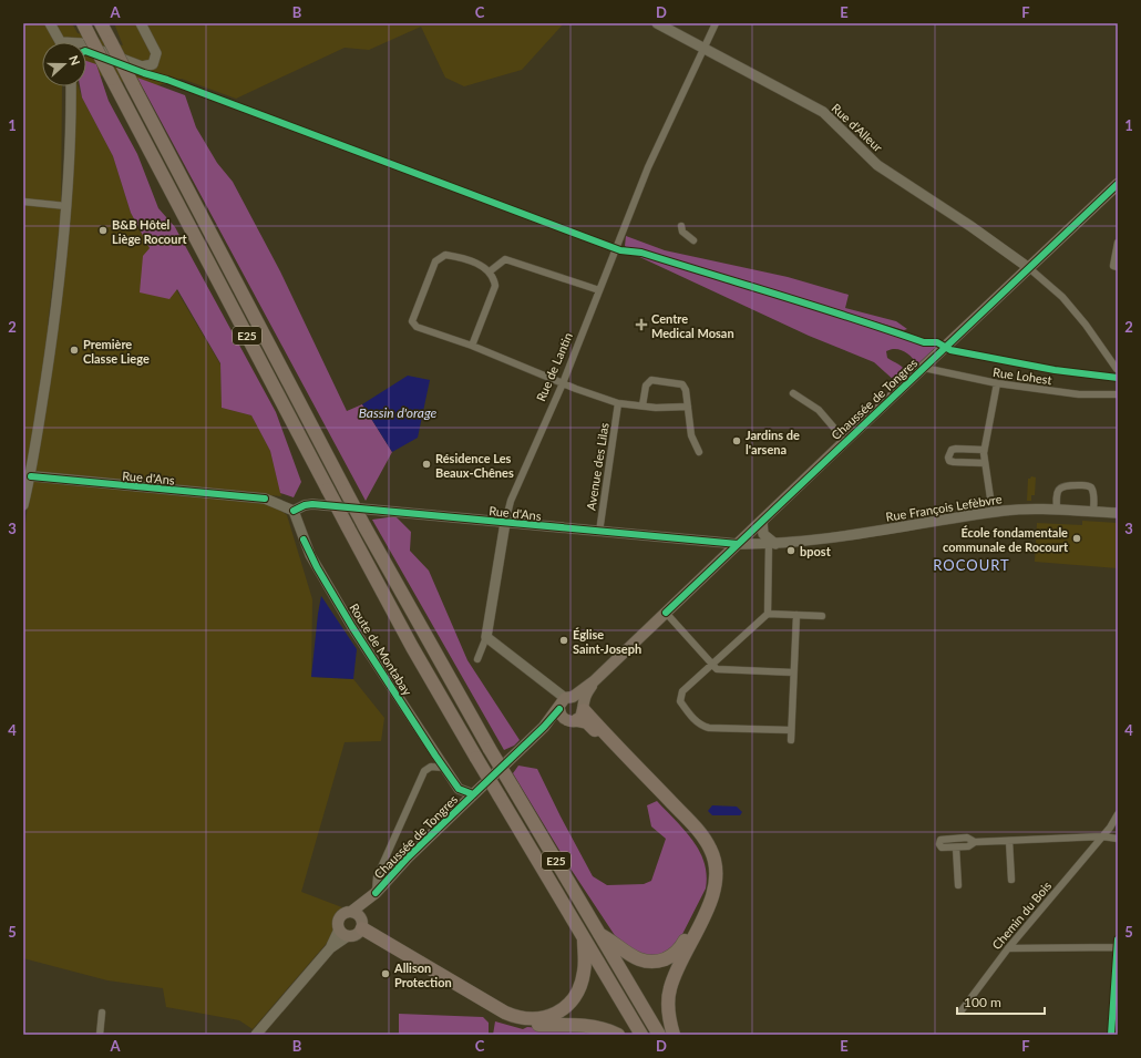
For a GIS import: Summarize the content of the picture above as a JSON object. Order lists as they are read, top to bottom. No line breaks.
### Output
{"streets":{"highway":["E25"],"main road":["Chaussée de Tongres"],"street":["Rue d'Alleur","Rue de Lantin","Rue Lohest","Avenue des Lilas","Rue d'Ans","Rue François Lefèbvre","Route de Montabay","Chemin du Bois"]},"crossings":[["Rue d'Alleur","Rue de Lantin"],["Rue d'Alleur","Chaussée de Tongres"],["Rue de Lantin","Rue d'Ans"],["Rue Lohest","Chaussée de Tongres"],["Chaussée de Tongres","Rue d'Ans"],["Chaussée de Tongres","Rue François Lefèbvre"],["Chaussée de Tongres","Route de Montabay"],["Avenue des Lilas","Rue d'Ans"],["Rue d'Ans","Rue François Lefèbvre"],["Rue d'Ans","Route de Montabay"]],"districts":["ROCOURT"],"water":["Bassin d'orage"],"places":{"other":["B&B Hôtel Liège Rocourt","Première Classe Liege","Jardins de l'arsena","Résidence Les Beaux-Chênes","École fondamentale communale de Rocourt","bpost","Église Saint-Joseph","Allison Protection"],"health":["Centre Medical Mosan"]},"scale_bar":"100 m","north":"right","grid":{"columns":["A","B","C","D","E","F"],"rows":["1","2","3","4","5"]}}
